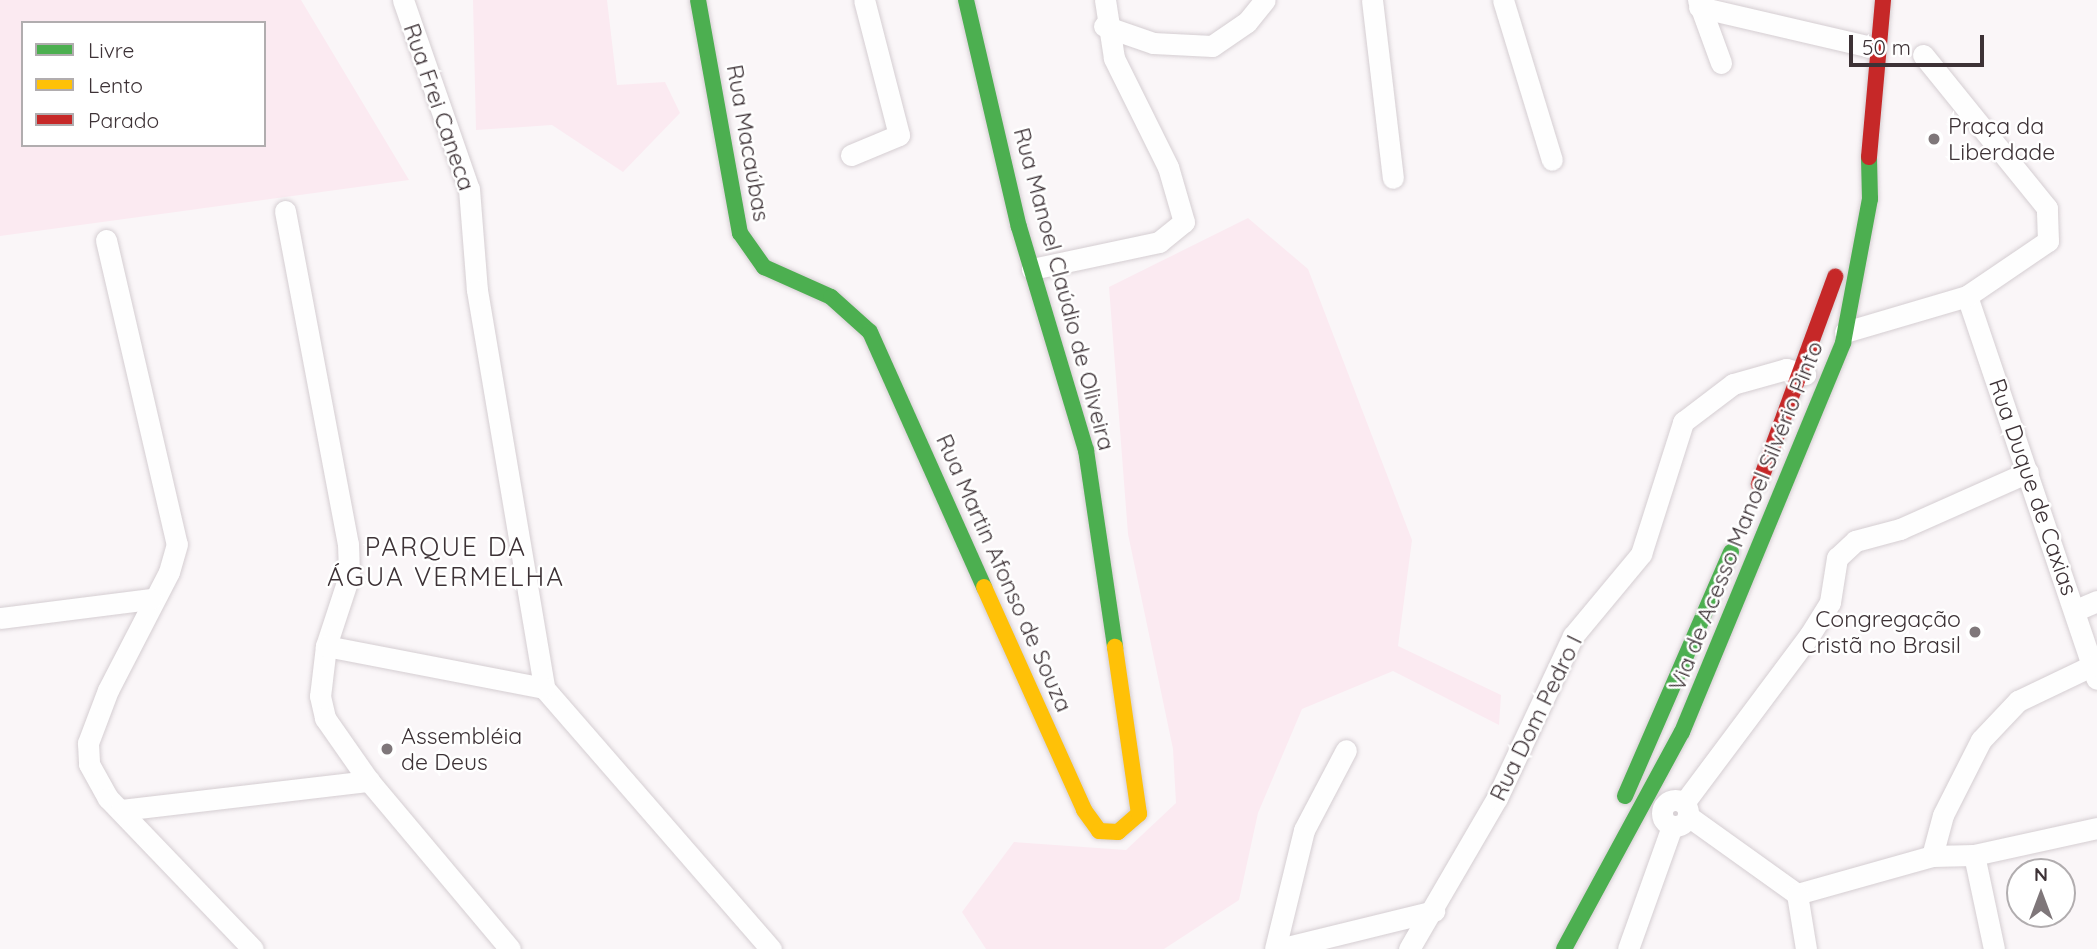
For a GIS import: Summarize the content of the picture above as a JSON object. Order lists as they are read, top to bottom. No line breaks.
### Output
{"streets":{"main road":["Rua Macaúbas","Rua Manoel Claúdio de Oliveira","Via de Acesso Manoel Silvério Pinto","Rua Martin Afonso de Souza"],"street":["Rua Frei Caneca","Rua Duque de Caxias","Rua Dom Pedro I"]},"crossings":[["Rua Macaúbas","Rua Martin Afonso de Souza"],["Rua Manoel Claúdio de Oliveira","Rua Martin Afonso de Souza"],["Via de Acesso Manoel Silvério Pinto","Rua Dom Pedro I"]],"districts":["PARQUE DA ÁGUA VERMELHA"],"places":["Praça da Liberdade","Congregação Cristã no Brasil","Assembléia de Deus"],"legend":["Livre","Lento","Parado"],"scale_bar":"50 m","north":"top"}
